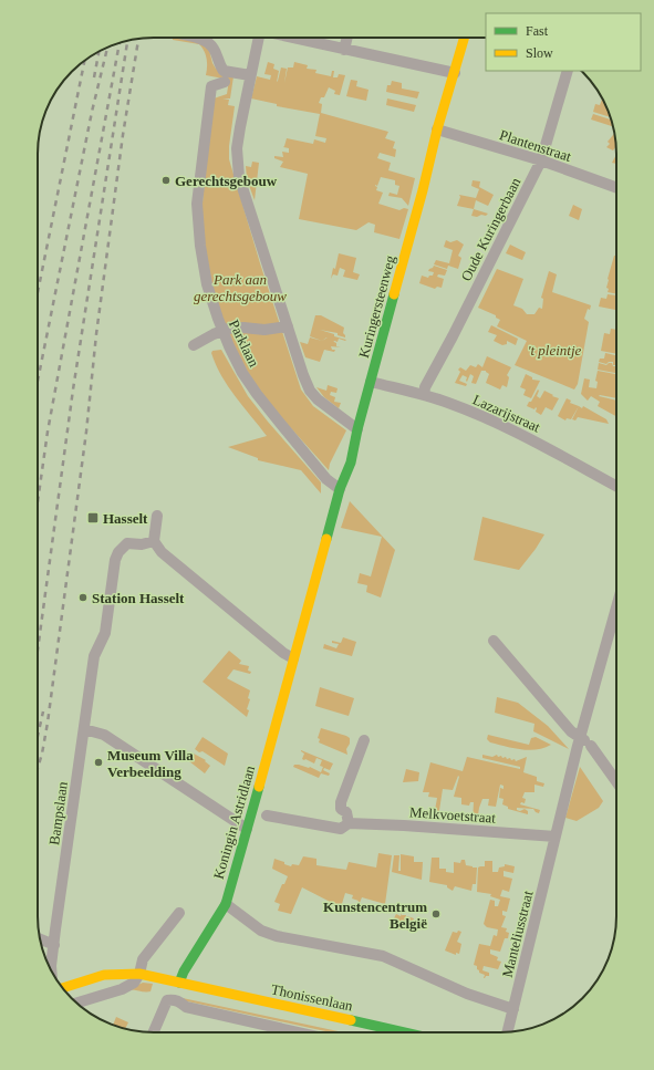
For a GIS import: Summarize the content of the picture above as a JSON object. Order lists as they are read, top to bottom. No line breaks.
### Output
{"streets":{"main road":["Kuringersteenweg","Koningin Astridlaan","Thonissenlaan"],"street":["Plantenstraat","Oude Kuringerbaan","Parklaan","Lazarijstraat","Bampslaan","Melkvoetstraat","Manteliusstraat"]},"crossings":[["Plantenstraat","Oude Kuringerbaan"],["Plantenstraat","Kuringersteenweg"],["Oude Kuringerbaan","Lazarijstraat"],["Kuringersteenweg","Parklaan"],["Kuringersteenweg","Lazarijstraat"],["Kuringersteenweg","Koningin Astridlaan"],["Parklaan","Koningin Astridlaan"],["Melkvoetstraat","Manteliusstraat"],["Koningin Astridlaan","Thonissenlaan"]],"parks":["Park aan gerechtsgebouw","'t pleintje"],"places":{"other":["Gerechtsgebouw","Station Hasselt","Museum Villa Verbeelding","Kunstencentrum België"],"transit":["Hasselt"]},"legend":["Fast","Slow"]}
